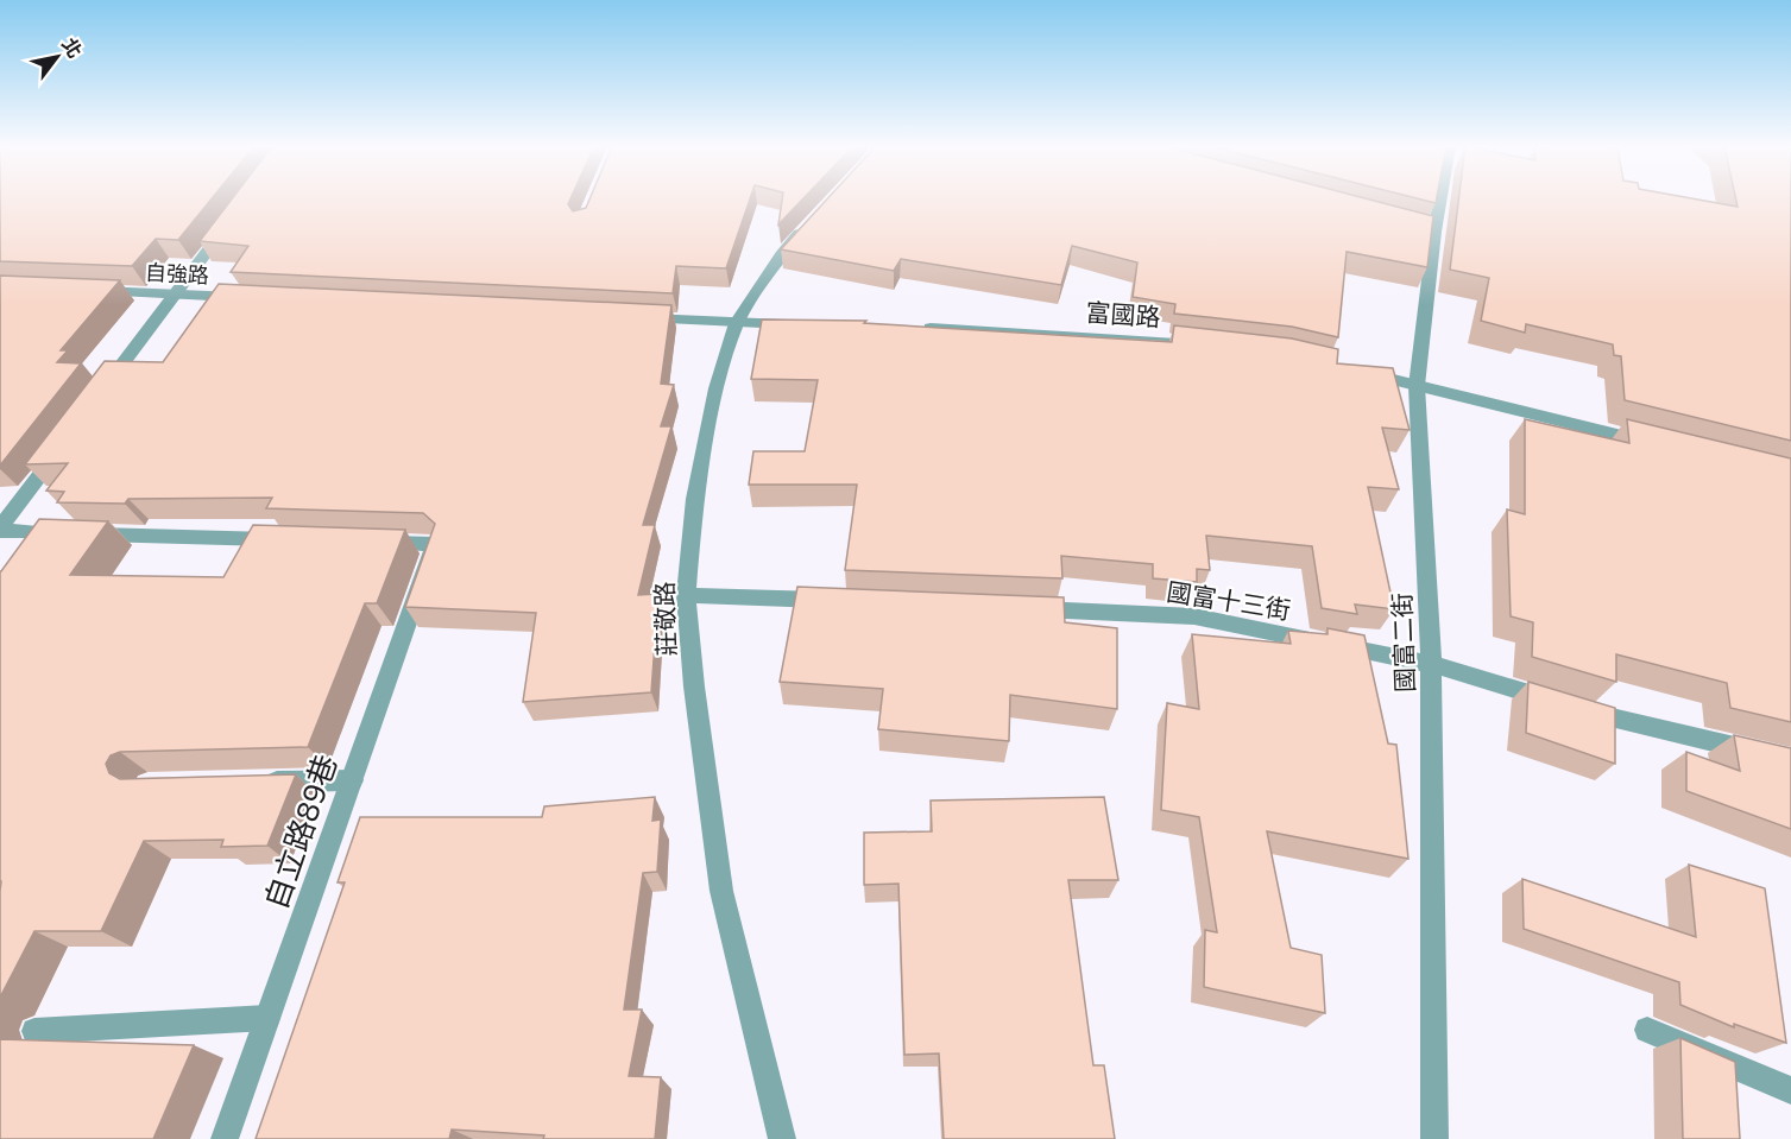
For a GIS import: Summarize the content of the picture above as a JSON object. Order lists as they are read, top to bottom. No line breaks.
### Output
{"streets":{"street":["自強路","富國路","國富十三街","莊敬路","國富二街","自立路89巷"]},"crossings":[["國富十三街","國富二街"]],"north":"top right"}
